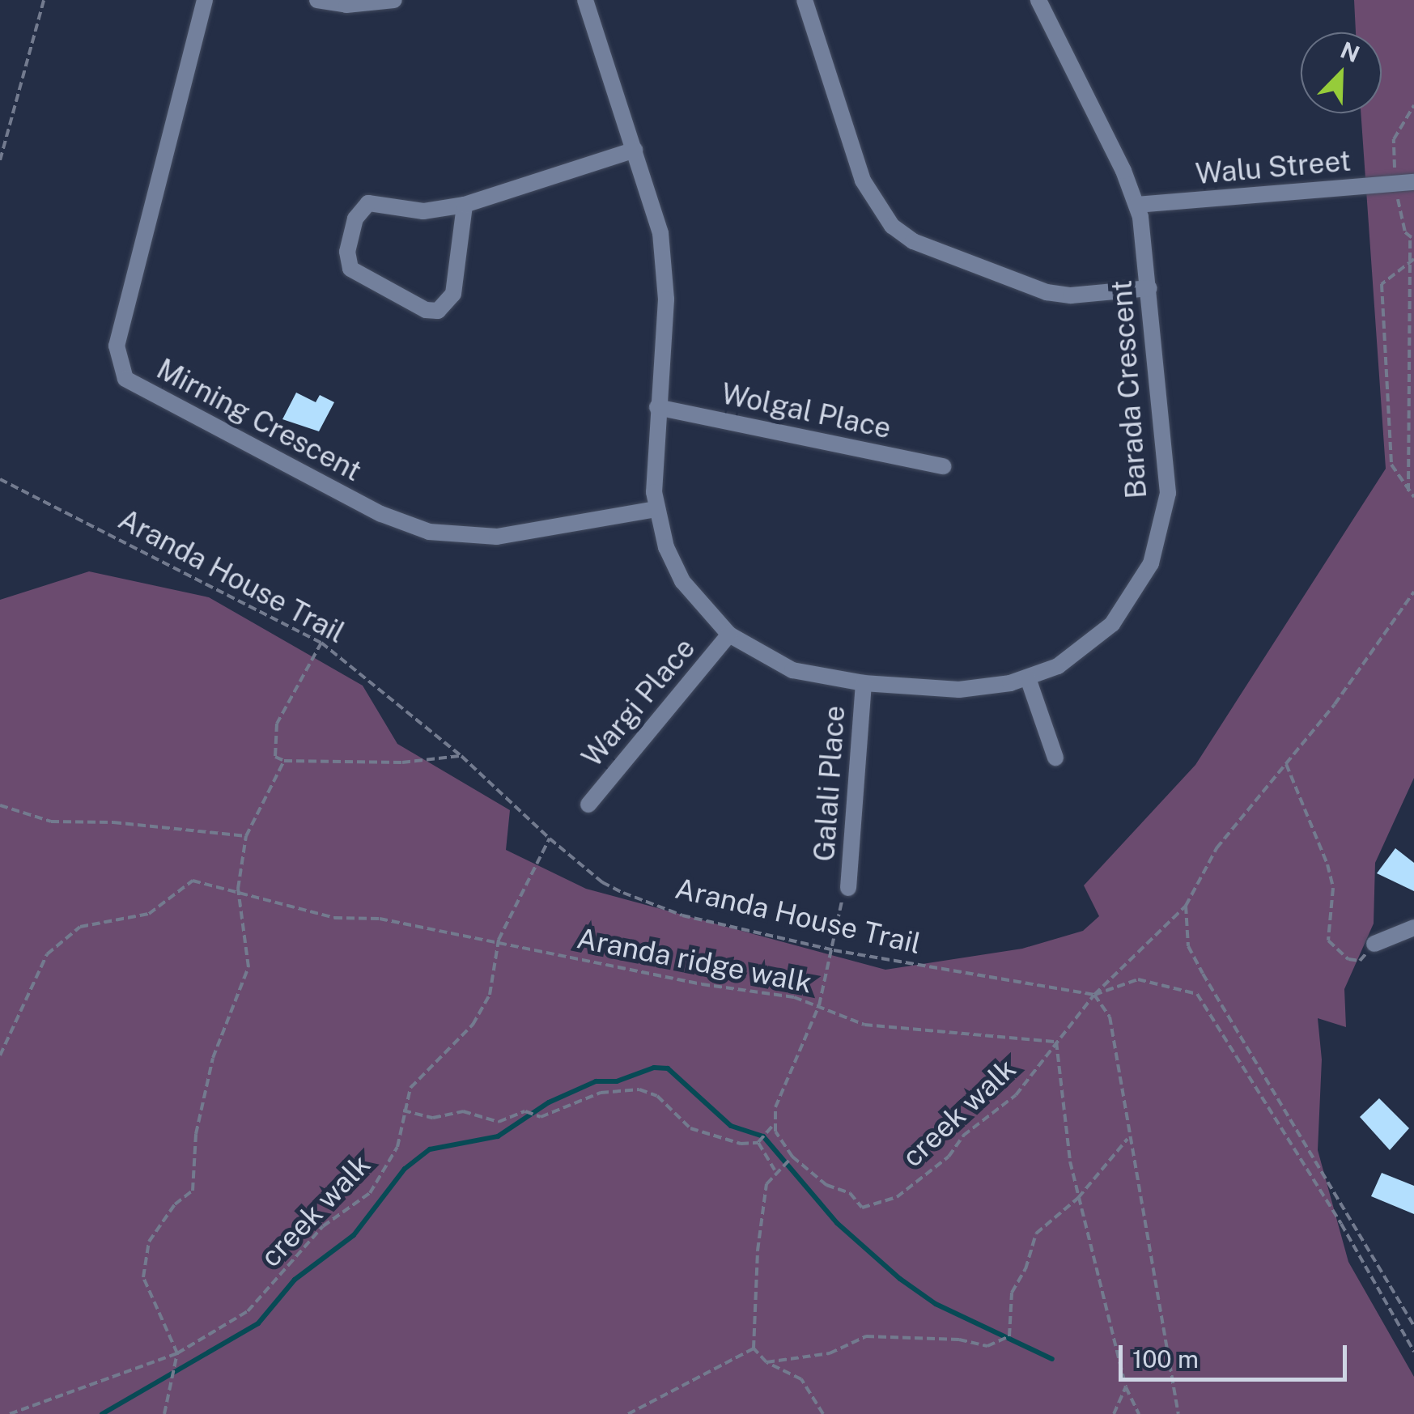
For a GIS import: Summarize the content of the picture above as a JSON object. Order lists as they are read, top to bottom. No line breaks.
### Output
{"streets":{"street":["Walu Street","Barada Crescent","Wolgal Place","Mirning Crescent","Wargi Place","Galali Place"],"path":["Aranda House Trail","Aranda ridge walk","creek walk"]},"crossings":[["Walu Street","Barada Crescent"],["Barada Crescent","Wolgal Place"],["Barada Crescent","Mirning Crescent"],["Barada Crescent","Wargi Place"],["Barada Crescent","Galali Place"],["Aranda House Trail","creek walk"],["Aranda ridge walk","creek walk"]],"scale_bar":"100 m","north":"top right"}
